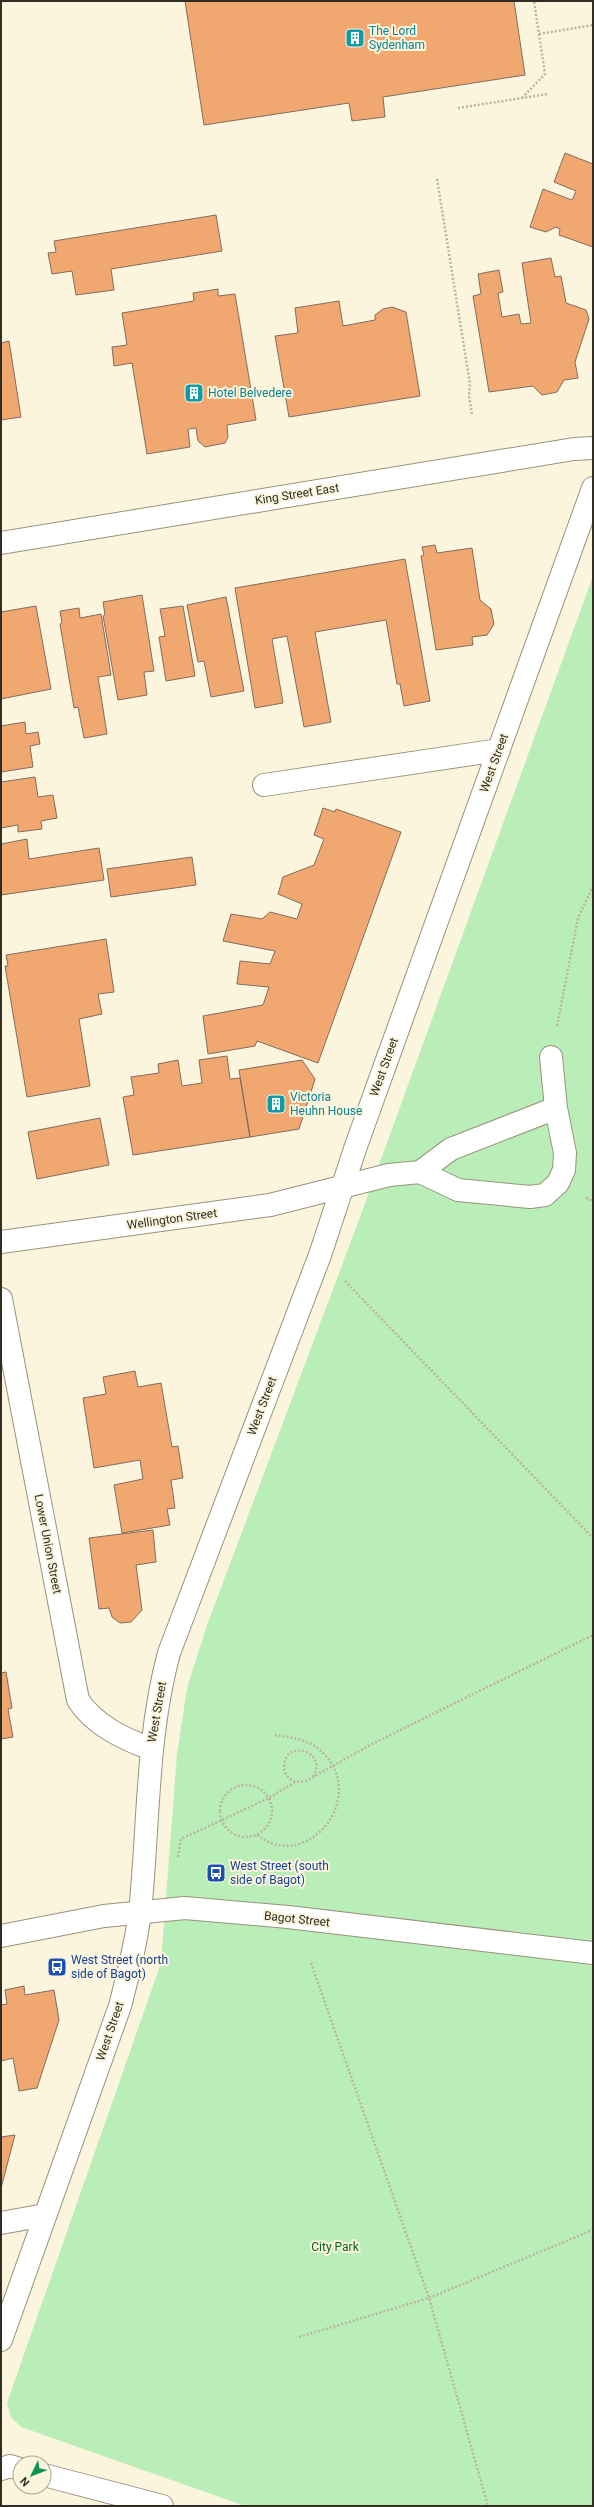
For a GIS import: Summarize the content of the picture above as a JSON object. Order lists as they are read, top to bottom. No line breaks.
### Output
{"streets":{"street":["King Street East","West Street","Wellington Street","Lower Union Street","Bagot Street"]},"crossings":[["West Street","Wellington Street"],["West Street","Lower Union Street"],["West Street","Bagot Street"]],"parks":["City Park"],"places":{"building":["The Lord Sydenham","Hotel Belvedere","Victoria Heuhn House"],"bus stop":["West Street (south side of Bagot)","West Street (north side of Bagot)"]},"north":"bottom left"}
